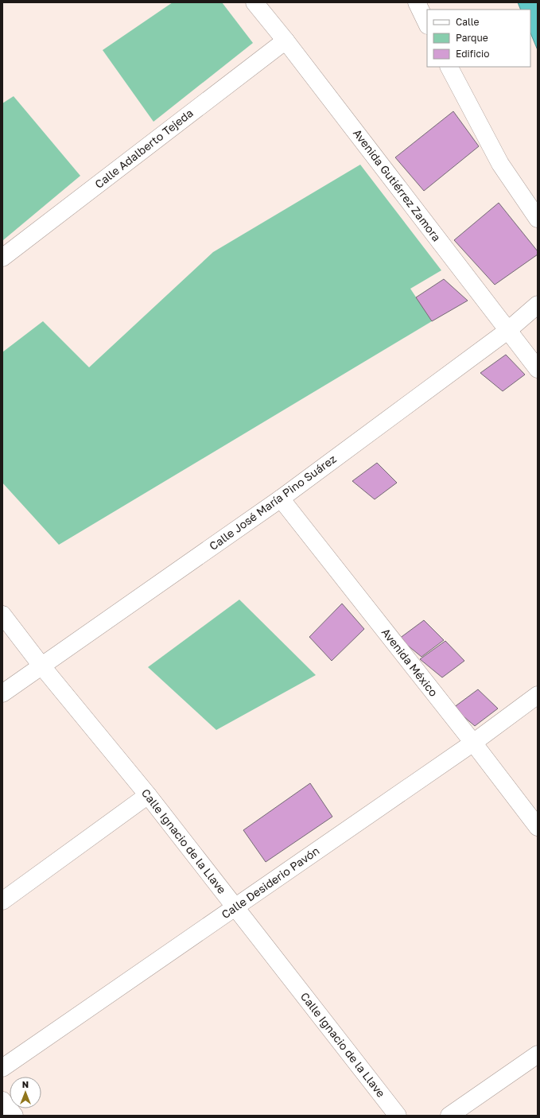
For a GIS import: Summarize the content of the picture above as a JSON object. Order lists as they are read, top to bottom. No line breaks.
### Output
{"streets":{"street":["Calle Adalberto Tejeda","Avenida Gutiérrez Zamora","Calle José María Pino Suárez","Avenida México","Calle Ignacio de la Llave","Calle Desiderio Pavón"]},"crossings":[["Calle Adalberto Tejeda","Avenida Gutiérrez Zamora"],["Avenida Gutiérrez Zamora","Calle José María Pino Suárez"],["Calle José María Pino Suárez","Avenida México"],["Calle José María Pino Suárez","Calle Ignacio de la Llave"],["Avenida México","Calle Desiderio Pavón"],["Calle Ignacio de la Llave","Calle Desiderio Pavón"]],"legend":["Calle","Parque","Edificio"],"north":"top"}
